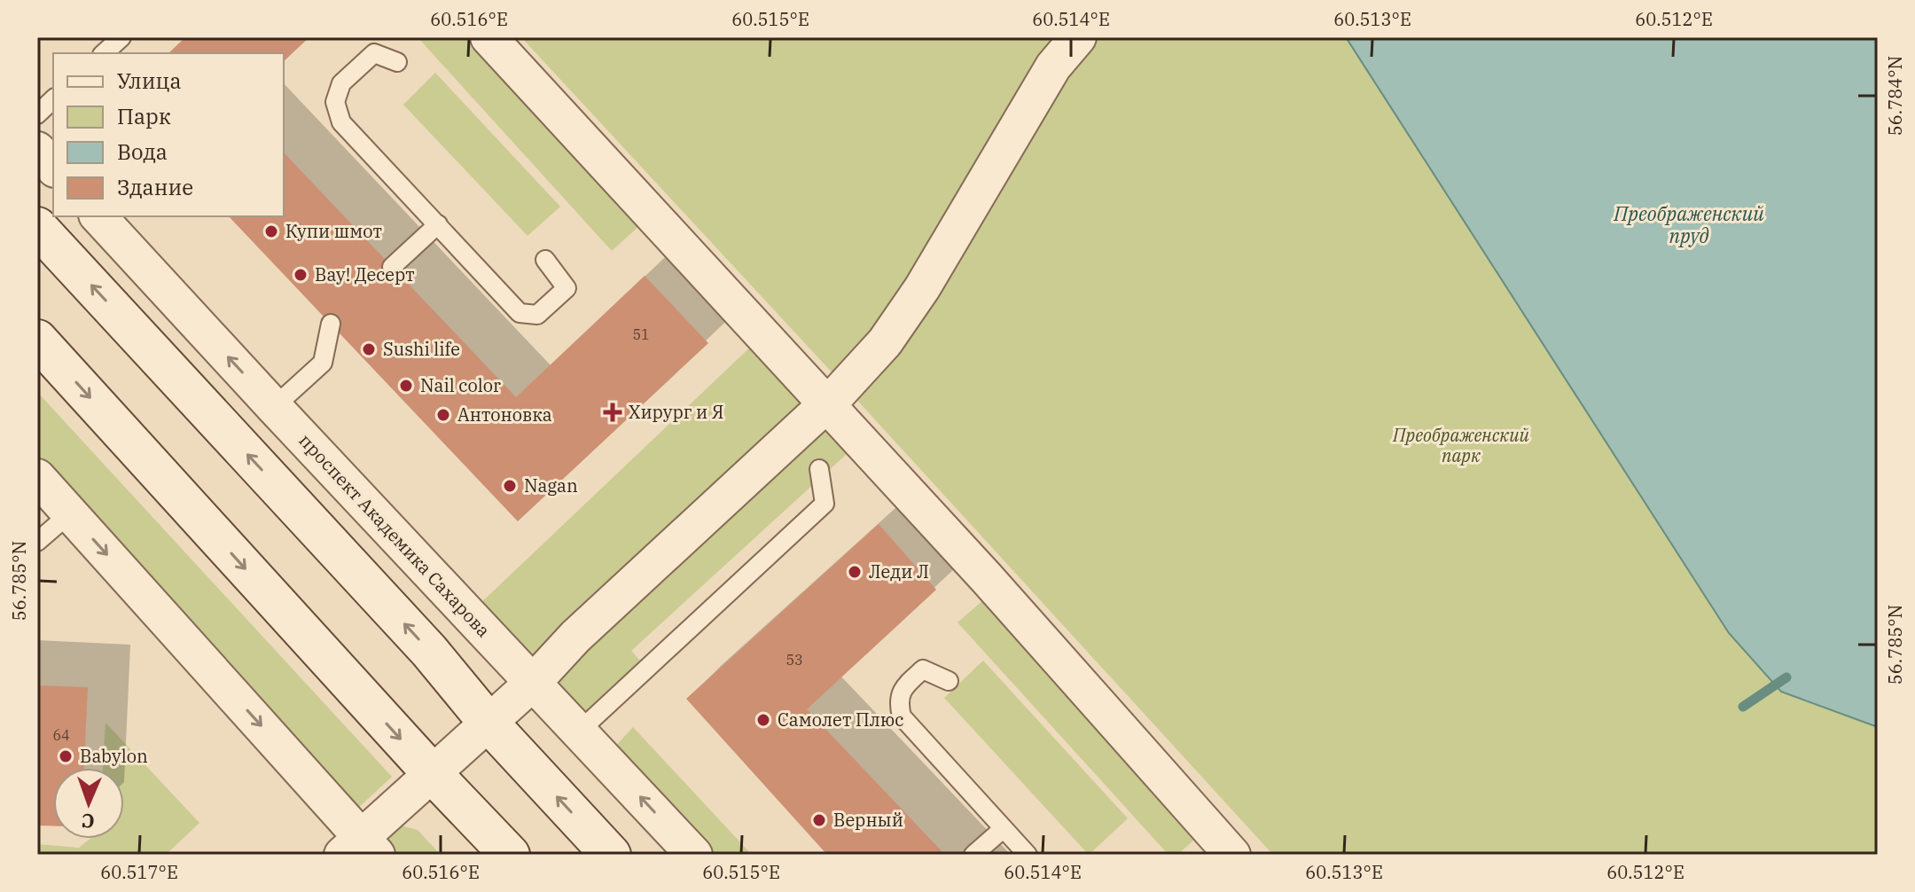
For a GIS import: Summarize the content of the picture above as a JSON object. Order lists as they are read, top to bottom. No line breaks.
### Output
{"streets":{"street":["проспект Академика Сахарова"]},"one_way":["проспект Академика Сахарова"],"water":["Преображенский пруд"],"parks":["Преображенский парк"],"places":{"other":["Купи шмот","Вау! Десерт","Sushi life","Nail color","Антоновка","Nagan","Леди Л","Самолет Плюс","Babylon","Верный"],"health":["Хирург и Я"]},"house_numbers":["51","53","64"],"legend":["Улица","Парк","Вода","Здание"],"north":"bottom","coordinates":["60.516°E","60.515°E","60.514°E","60.513°E","60.512°E","56.784°N","56.785°N","60.517°E"]}
